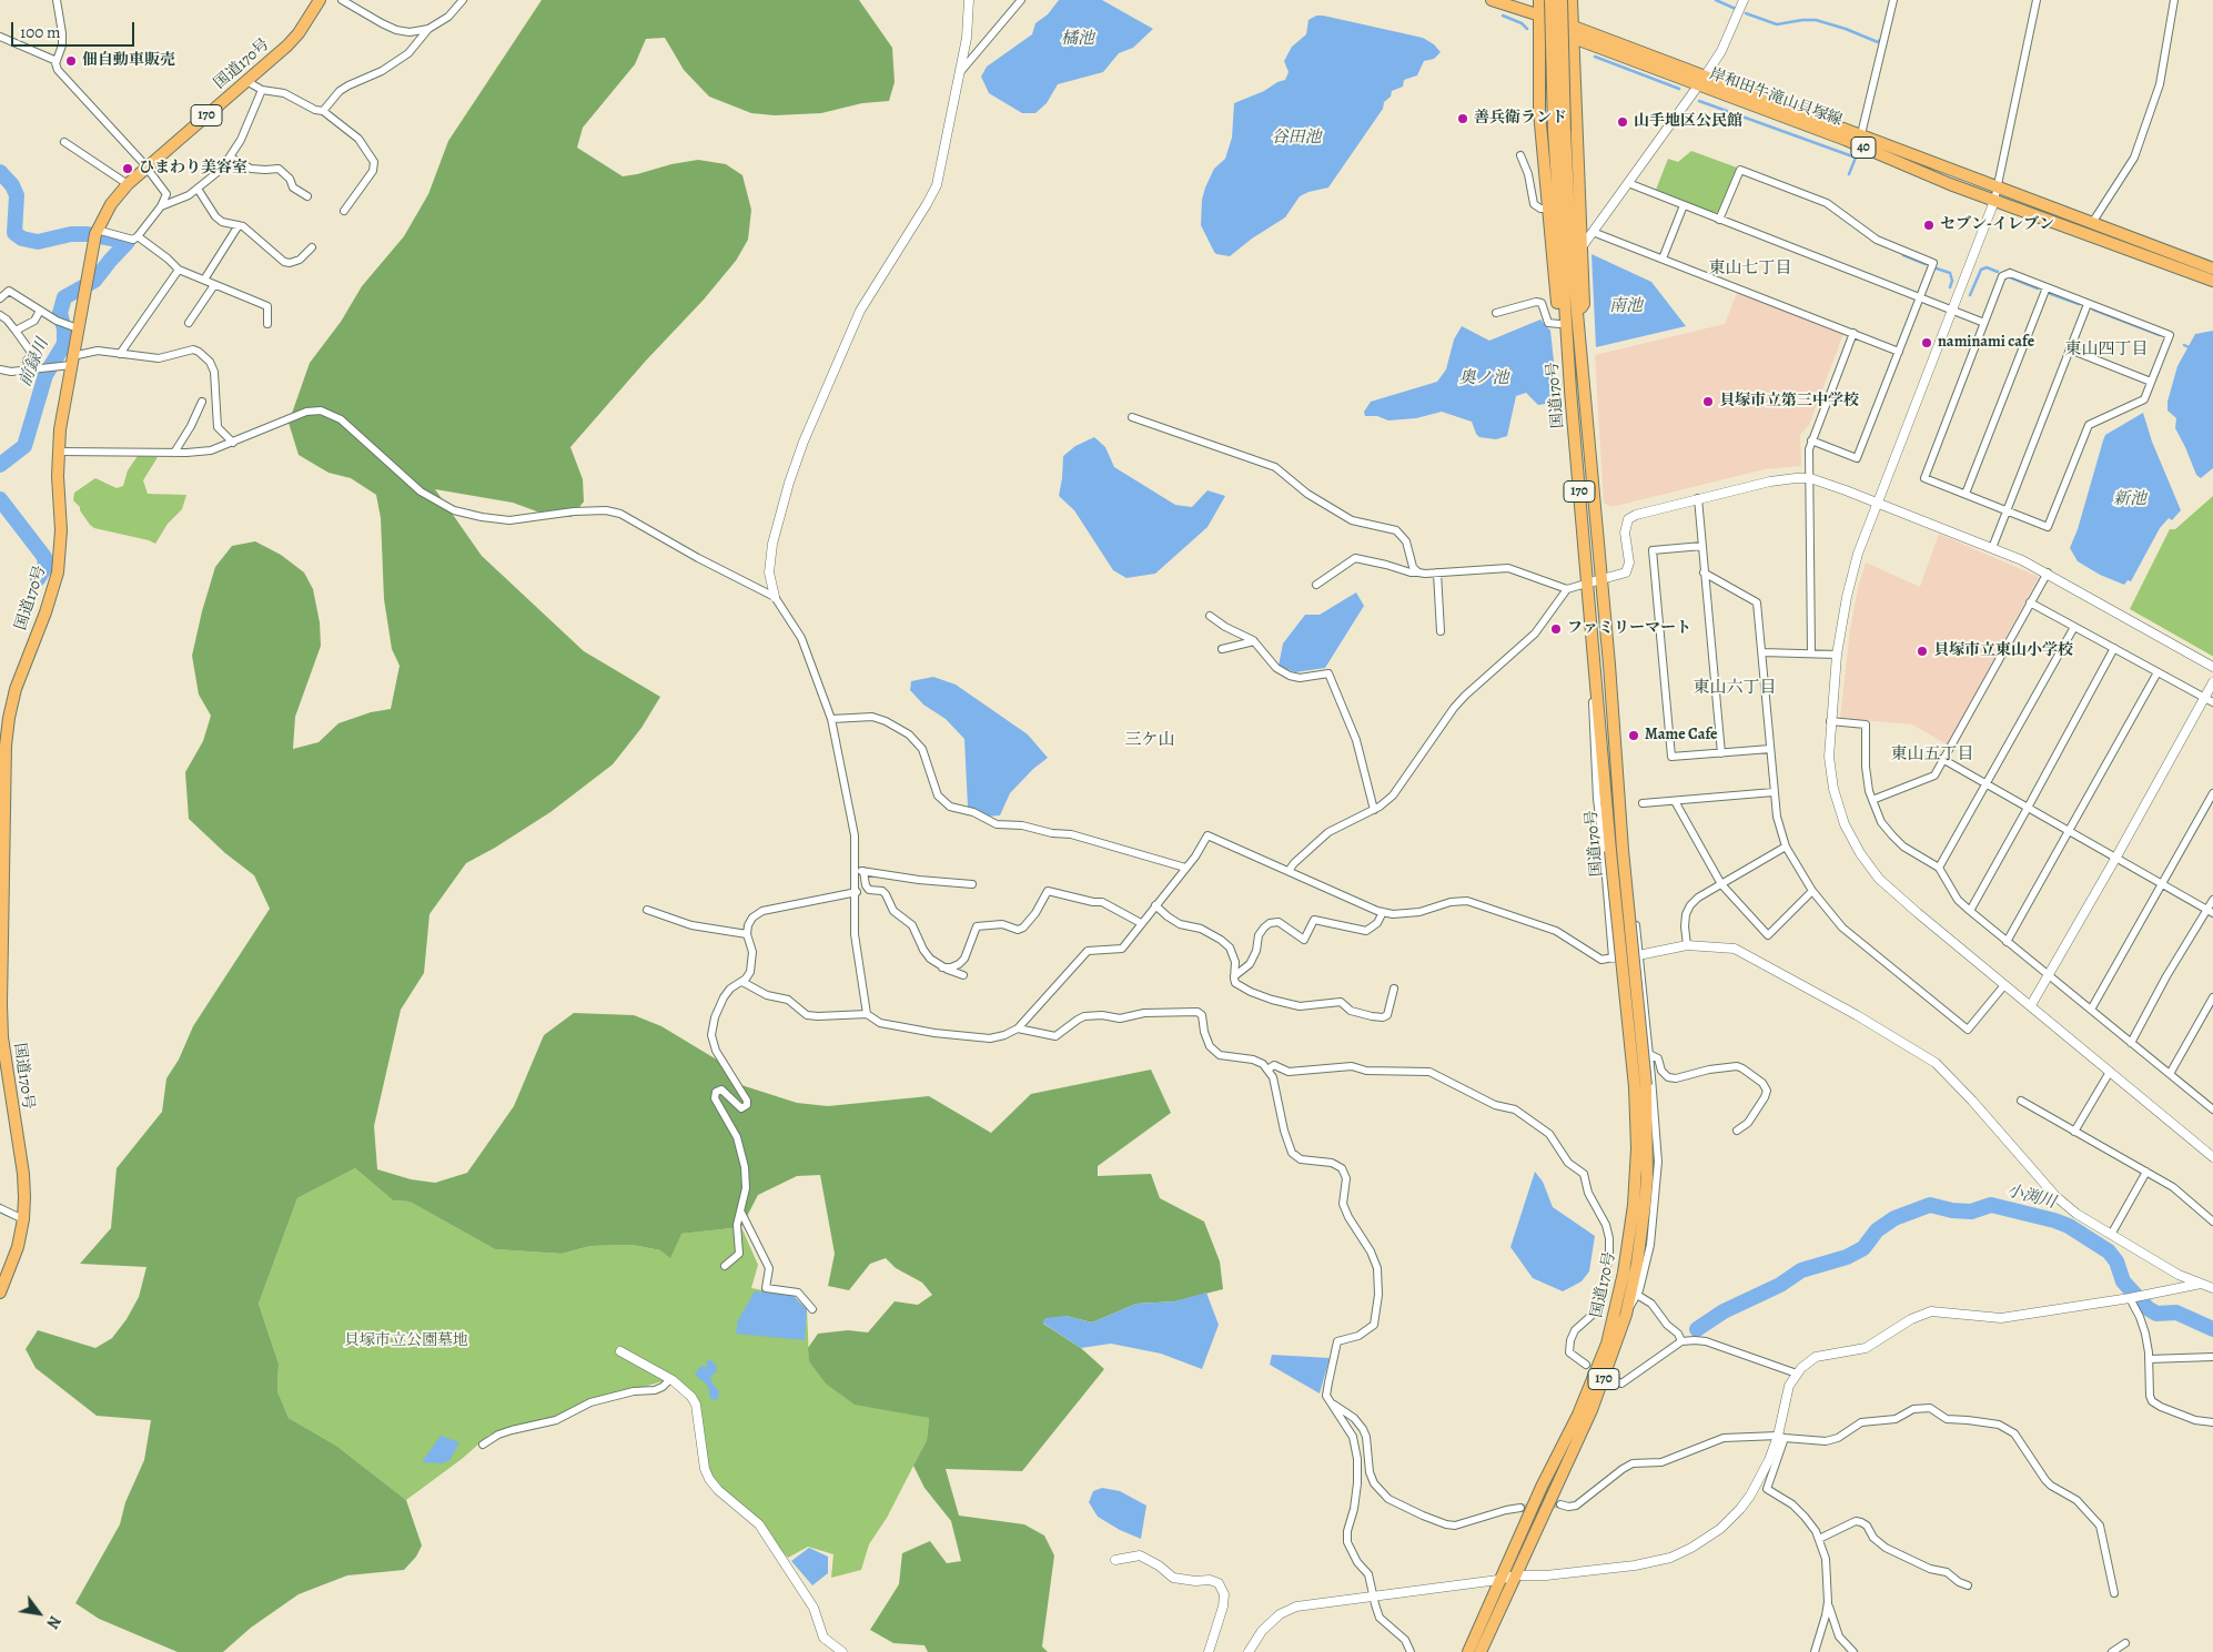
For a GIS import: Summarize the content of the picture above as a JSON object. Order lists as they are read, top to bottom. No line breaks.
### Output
{"streets":{"main road":["国道170号","岸和田牛滝山貝塚線","170","40"]},"districts":["東山七丁目","東山四丁目","東山六丁目","三ケ山","東山五丁目"],"water":["橘池","谷田池","南池","前録川","奥ノ池","新池","小渕川"],"parks":["貝塚市立公園墓地"],"places":["佃自動車販売","善兵衛ランド","山手地区公民館","ひまわり美容室","セブン-イレブン","naminami cafe","貝塚市立第三中学校","ファミリーマート","貝塚市立東山小学校","Mame Cafe"],"scale_bar":"100 m","north":"bottom right"}
